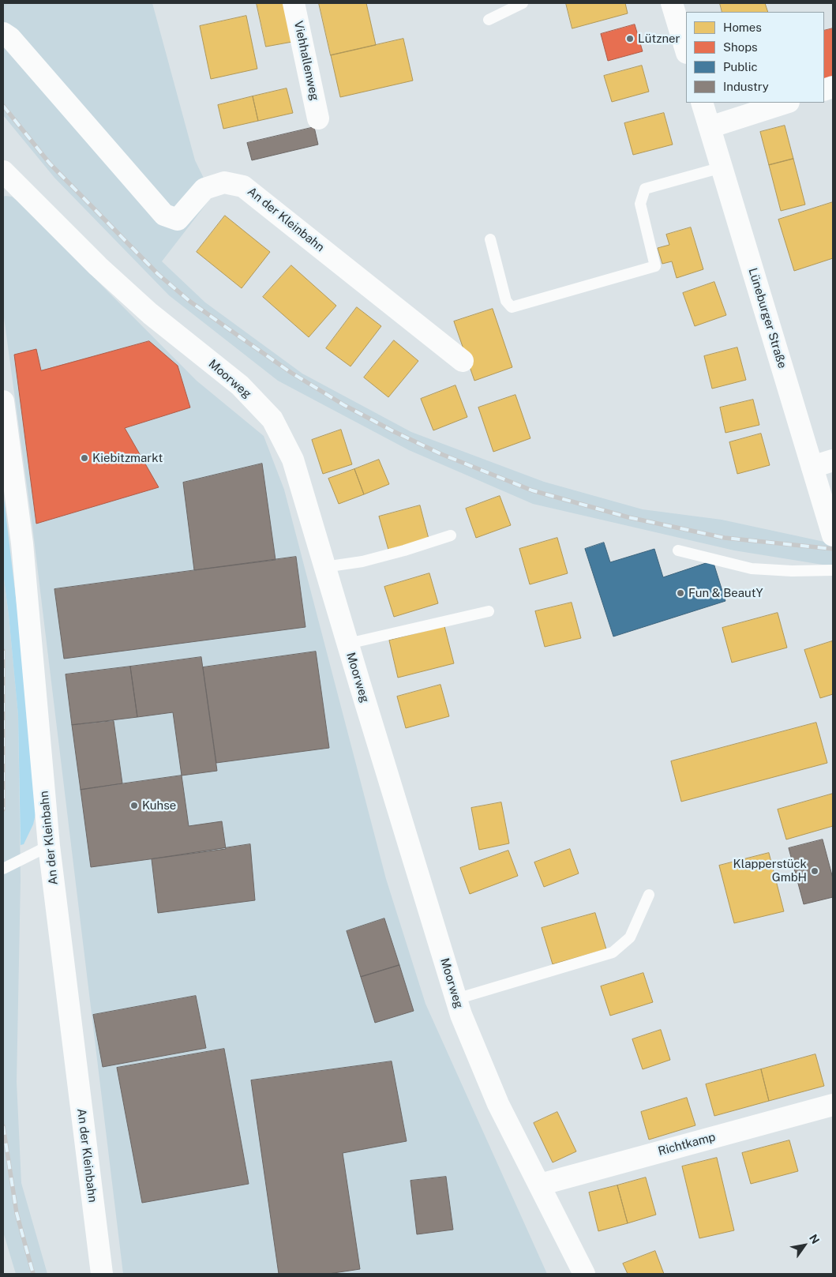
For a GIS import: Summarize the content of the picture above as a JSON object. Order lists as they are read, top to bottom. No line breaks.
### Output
{"streets":{"street":["Viehhallenweg","An der Kleinbahn","Lüneburger Straße","Moorweg","Richtkamp"]},"crossings":[["Moorweg","Richtkamp"]],"places":["Lützner","Kiebitzmarkt","Fun & BeautY","Kuhse","Klapperstück GmbH"],"legend":["Homes","Shops","Public","Industry"],"north":"top right"}
